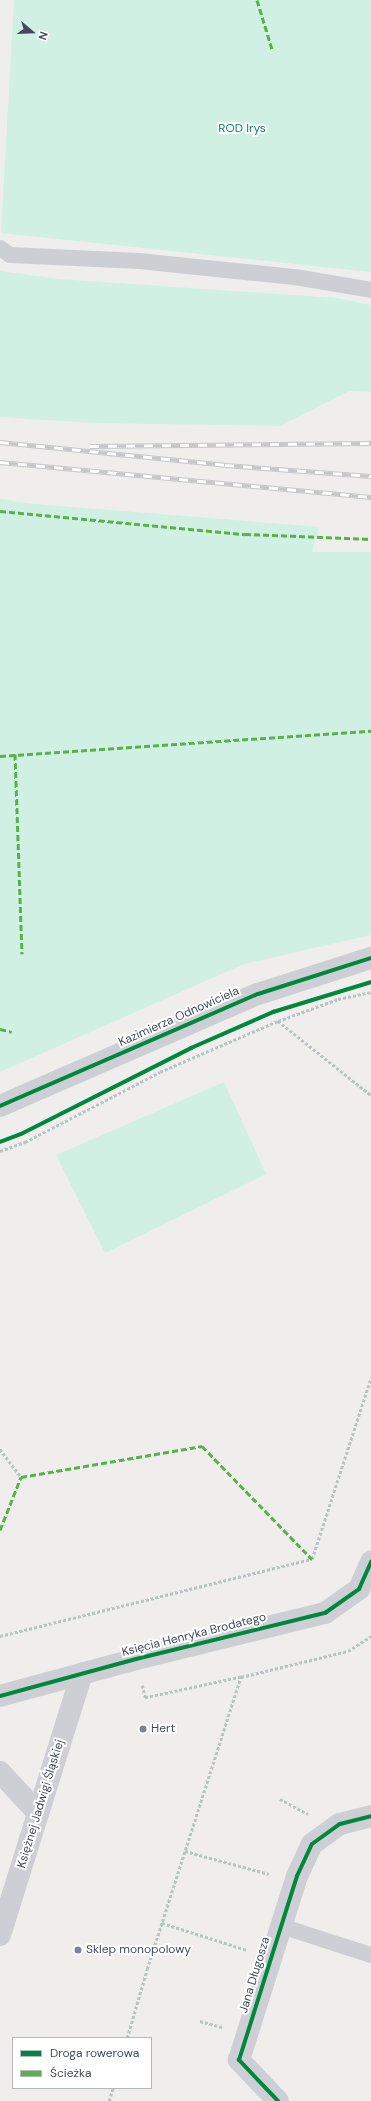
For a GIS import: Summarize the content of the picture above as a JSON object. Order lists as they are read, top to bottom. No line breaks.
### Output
{"streets":{"street":["Kazimierza Odnowiciela","Księcia Henryka Brodatego","Księżnej Jadwigi Śląskiej","Jana Długosza"]},"crossings":[["Księcia Henryka Brodatego","Księżnej Jadwigi Śląskiej"]],"parks":["ROD Irys"],"places":["Hert","Sklep monopolowy"],"legend":["Droga rowerowa","Ścieżka"],"north":"right"}
